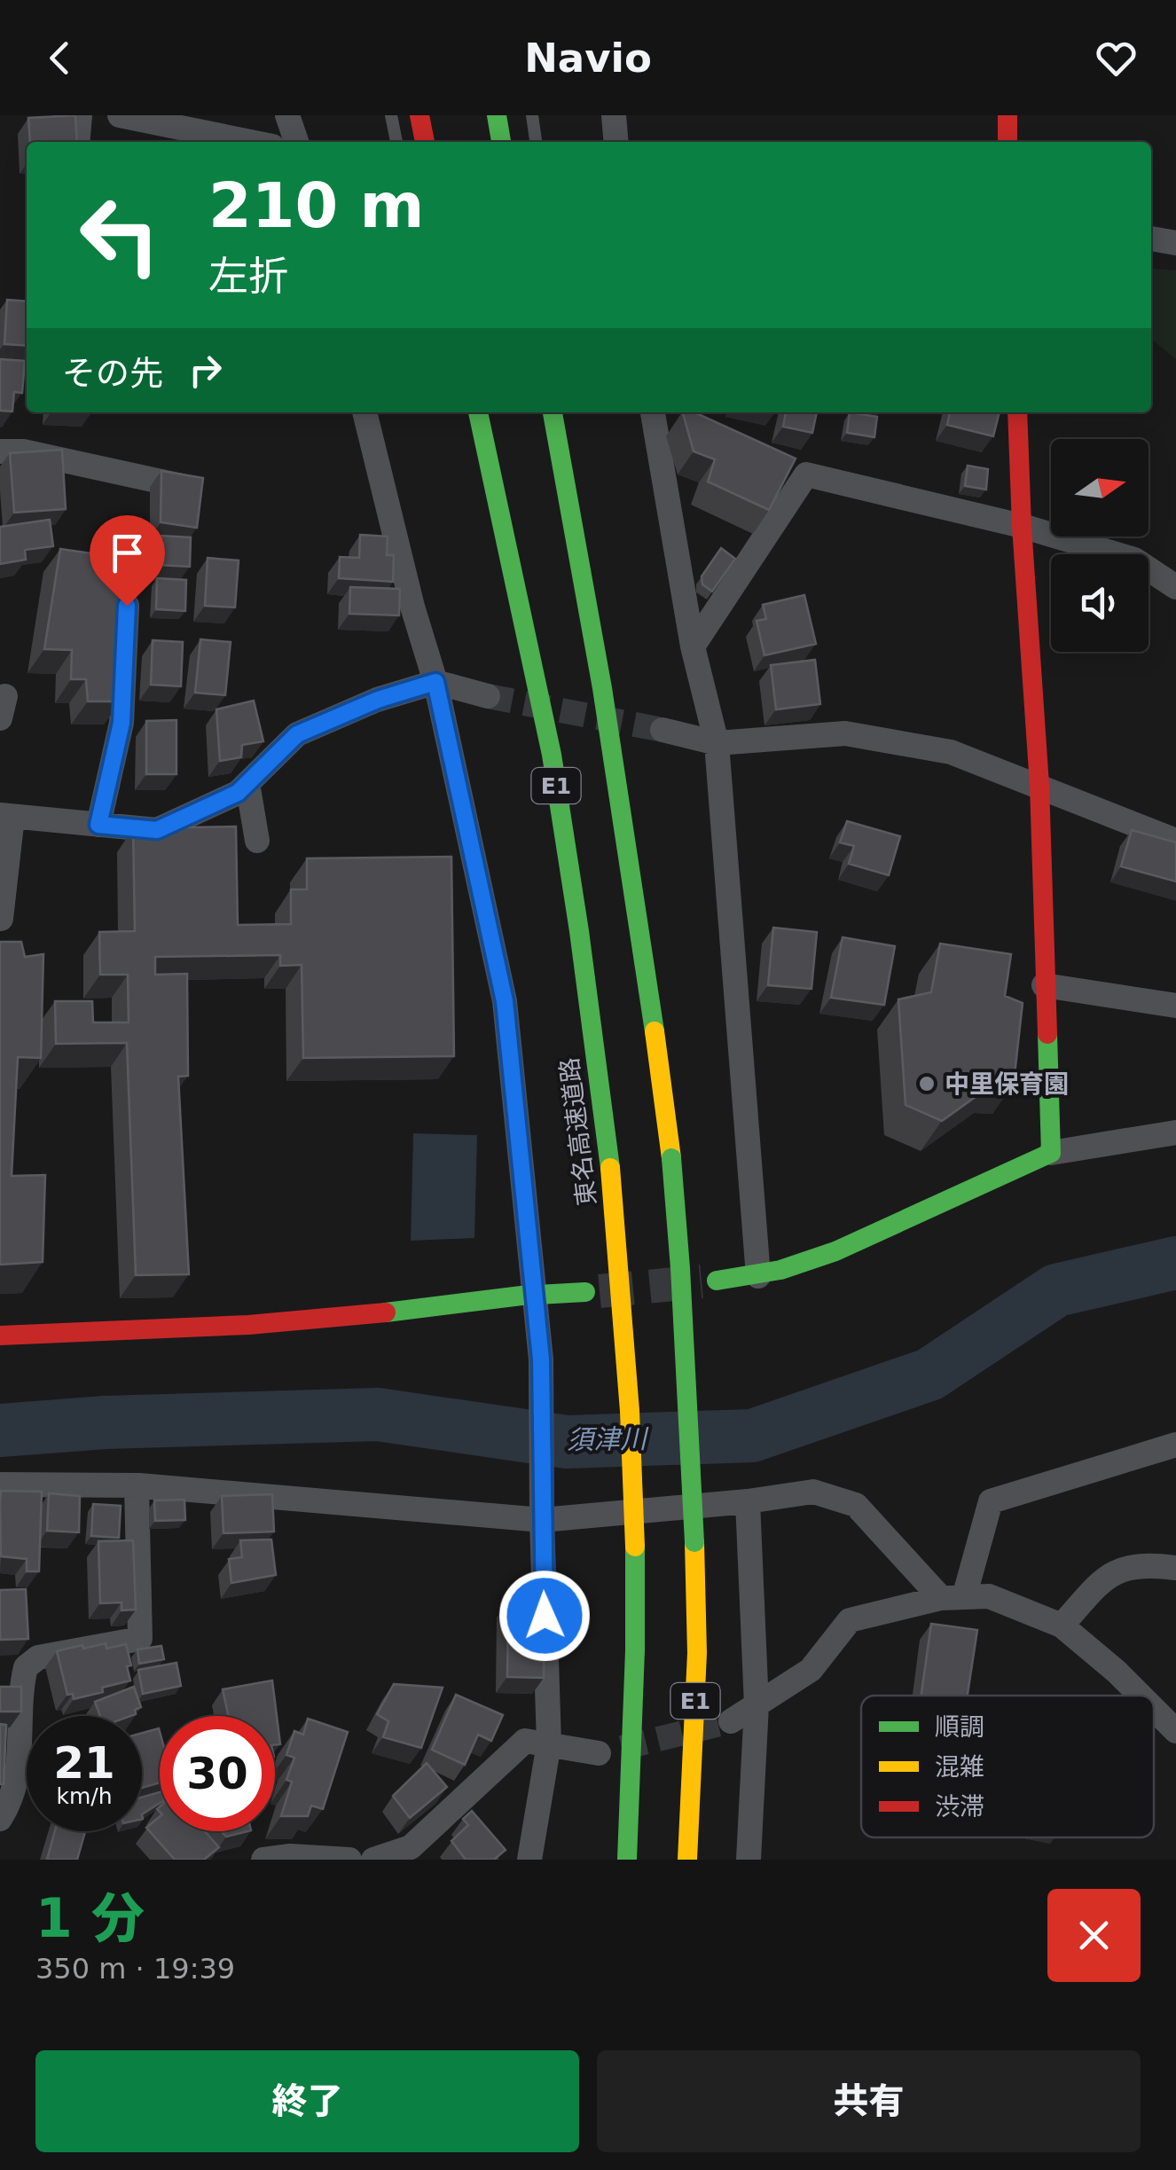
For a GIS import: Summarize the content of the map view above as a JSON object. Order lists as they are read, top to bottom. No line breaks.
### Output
{"streets":{"main road":["E1","東名高速道路"]},"water":["須津川"],"places":["中里保育園"],"legend":["順調","混雑","渋滞"],"north":"right","page":{"header":"Navio","turn":["210 m","左折"],"then":"その先","speed":"21 km/h","limit":"30","heading":["1 分","350 m · 19:39"],"buttons":["終了","共有"]}}
